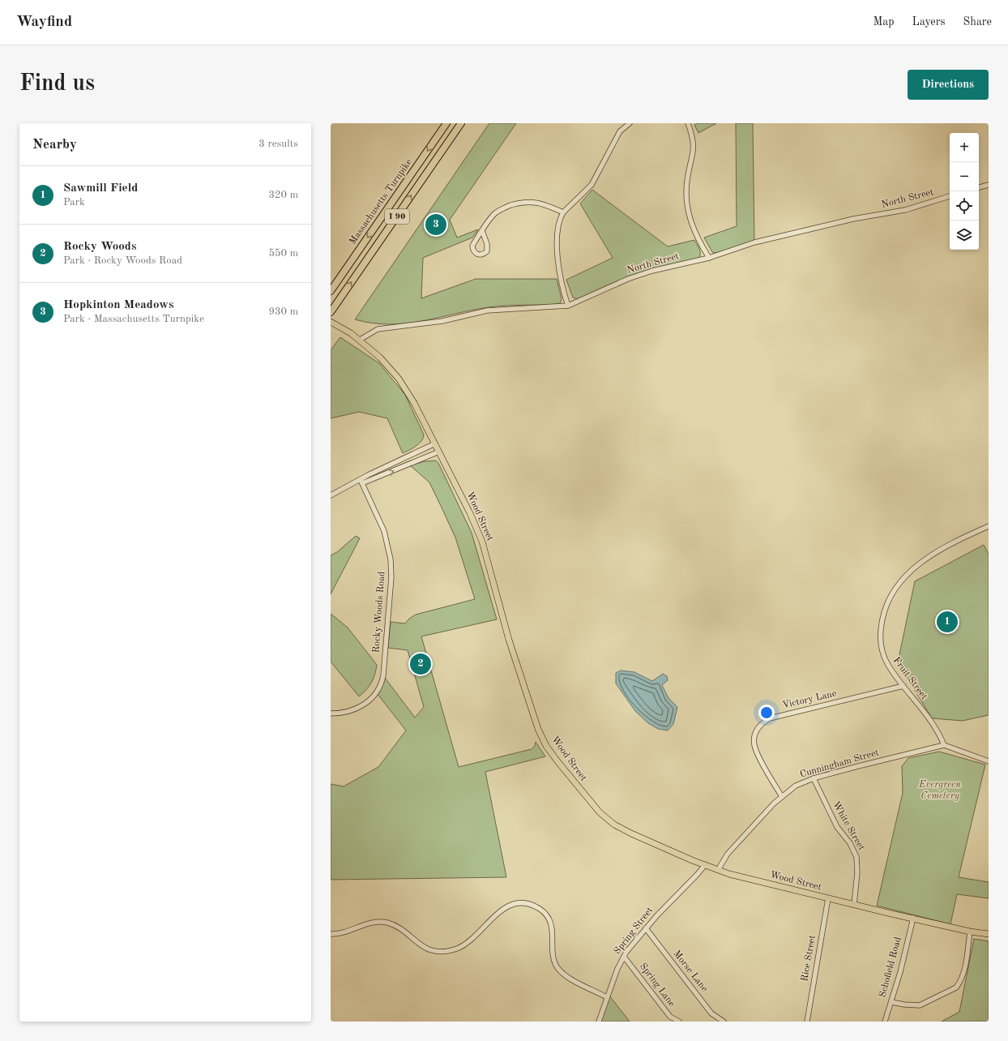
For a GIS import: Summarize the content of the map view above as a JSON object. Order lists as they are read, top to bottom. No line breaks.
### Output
{"streets":{"highway":["Massachusetts Turnpike","I 90"],"main road":["Wood Street"],"street":["North Street","Rocky Woods Road","Fruit Street","Victory Lane","Cunningham Street","White Street","Spring Street","Rice Street","Schofield Road","Morse Lane","Spring Lane"]},"crossings":[["North Street","Wood Street"],["Wood Street","Cunningham Street"],["Wood Street","White Street"],["Wood Street","Spring Street"],["Wood Street","Rice Street"],["Wood Street","Schofield Road"],["Fruit Street","Victory Lane"],["Fruit Street","Cunningham Street"],["Victory Lane","Cunningham Street"],["Cunningham Street","White Street"],["Spring Street","Morse Lane"],["Spring Street","Spring Lane"]],"parks":["Evergreen Cemetery"],"page":{"header":"Wayfind","nav":["Map","Layers","Share"],"buttons":"Directions","title":"Find us","heading":["Nearby","3 results"],"map_buttons":["+","−"],"list":[{"mark":"1","name":"Sawmill Field","note":"Park","value":"320 m"},{"mark":"2","name":"Rocky Woods","note":"Park · Rocky Woods Road","value":"550 m"},{"mark":"3","name":"Hopkinton Meadows","note":"Park · Massachusetts Turnpike","value":"930 m"}],"pins":["3","1","2"]}}
